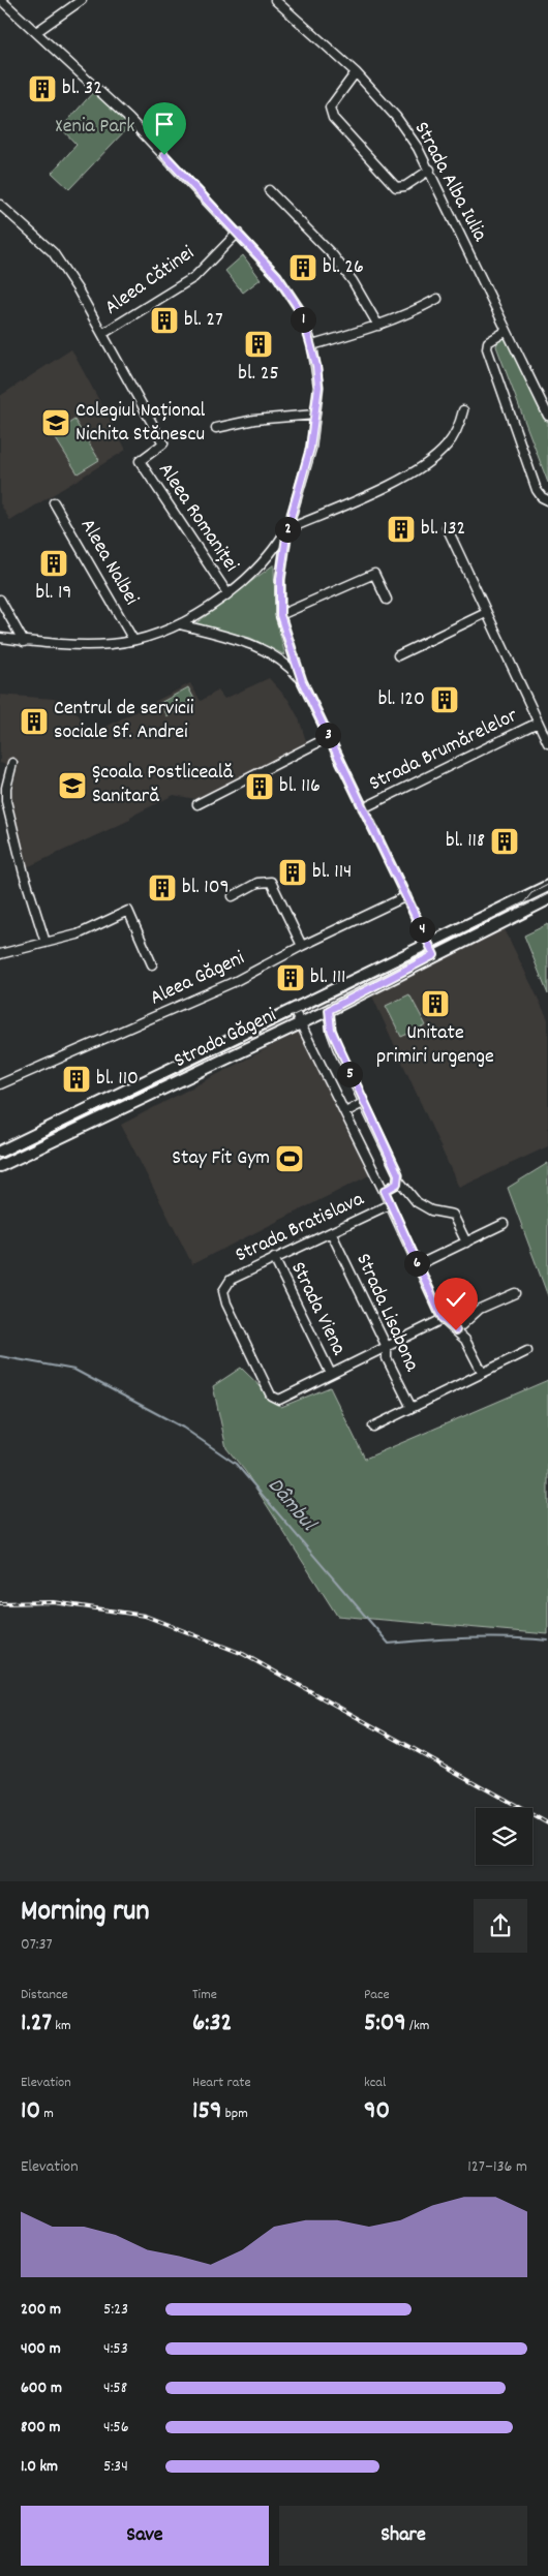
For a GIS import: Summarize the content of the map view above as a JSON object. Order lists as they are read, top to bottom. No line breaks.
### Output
{"streets":{"main road":["Strada Găgeni"],"street":["Strada Alba Iulia","Aleea Cătinei","Aleea Romaniței","Aleea Nalbei","Strada Brumărelelor","Aleea Găgeni","Strada Bratislava","Strada Viena","Strada Lisabona"]},"crossings":[["Aleea Cătinei","Aleea Romaniței"],["Strada Bratislava","Strada Viena"],["Strada Bratislava","Strada Lisabona"]],"water":["Dâmbul"],"parks":["Xenia Park"],"places":{"building":["bl. 32","bl. 26","bl. 27","bl. 25","bl. 132","bl. 19","bl. 120","Centrul de servicii sociale Sf. Andrei","bl. 116","bl. 118","bl. 114","bl. 109","bl. 111","Unitate primiri urgenge","bl. 110"],"school or university":["Colegiul Național Nichita Stănescu","Școala Postliceală Sanitară"],"sports":["Stay Fit Gym"]},"page":{"pins":["1","2","3","4","5","6"],"heading":["Morning run","07:37"],"stats":[["Distance","1.27 km"],["Time","6:32"],["Pace","5:09 /km"],["Elevation","10 m"],["Heart rate","159 bpm"],["kcal","90"]],"chart":["Elevation","127–136 m"],"list":[{"name":"200 m","note":"5:23"},{"name":"400 m","note":"4:53"},{"name":"600 m","note":"4:58"},{"name":"800 m","note":"4:56"},{"name":"1.0 km","note":"5:34"}],"buttons":["Save","Share"]}}
